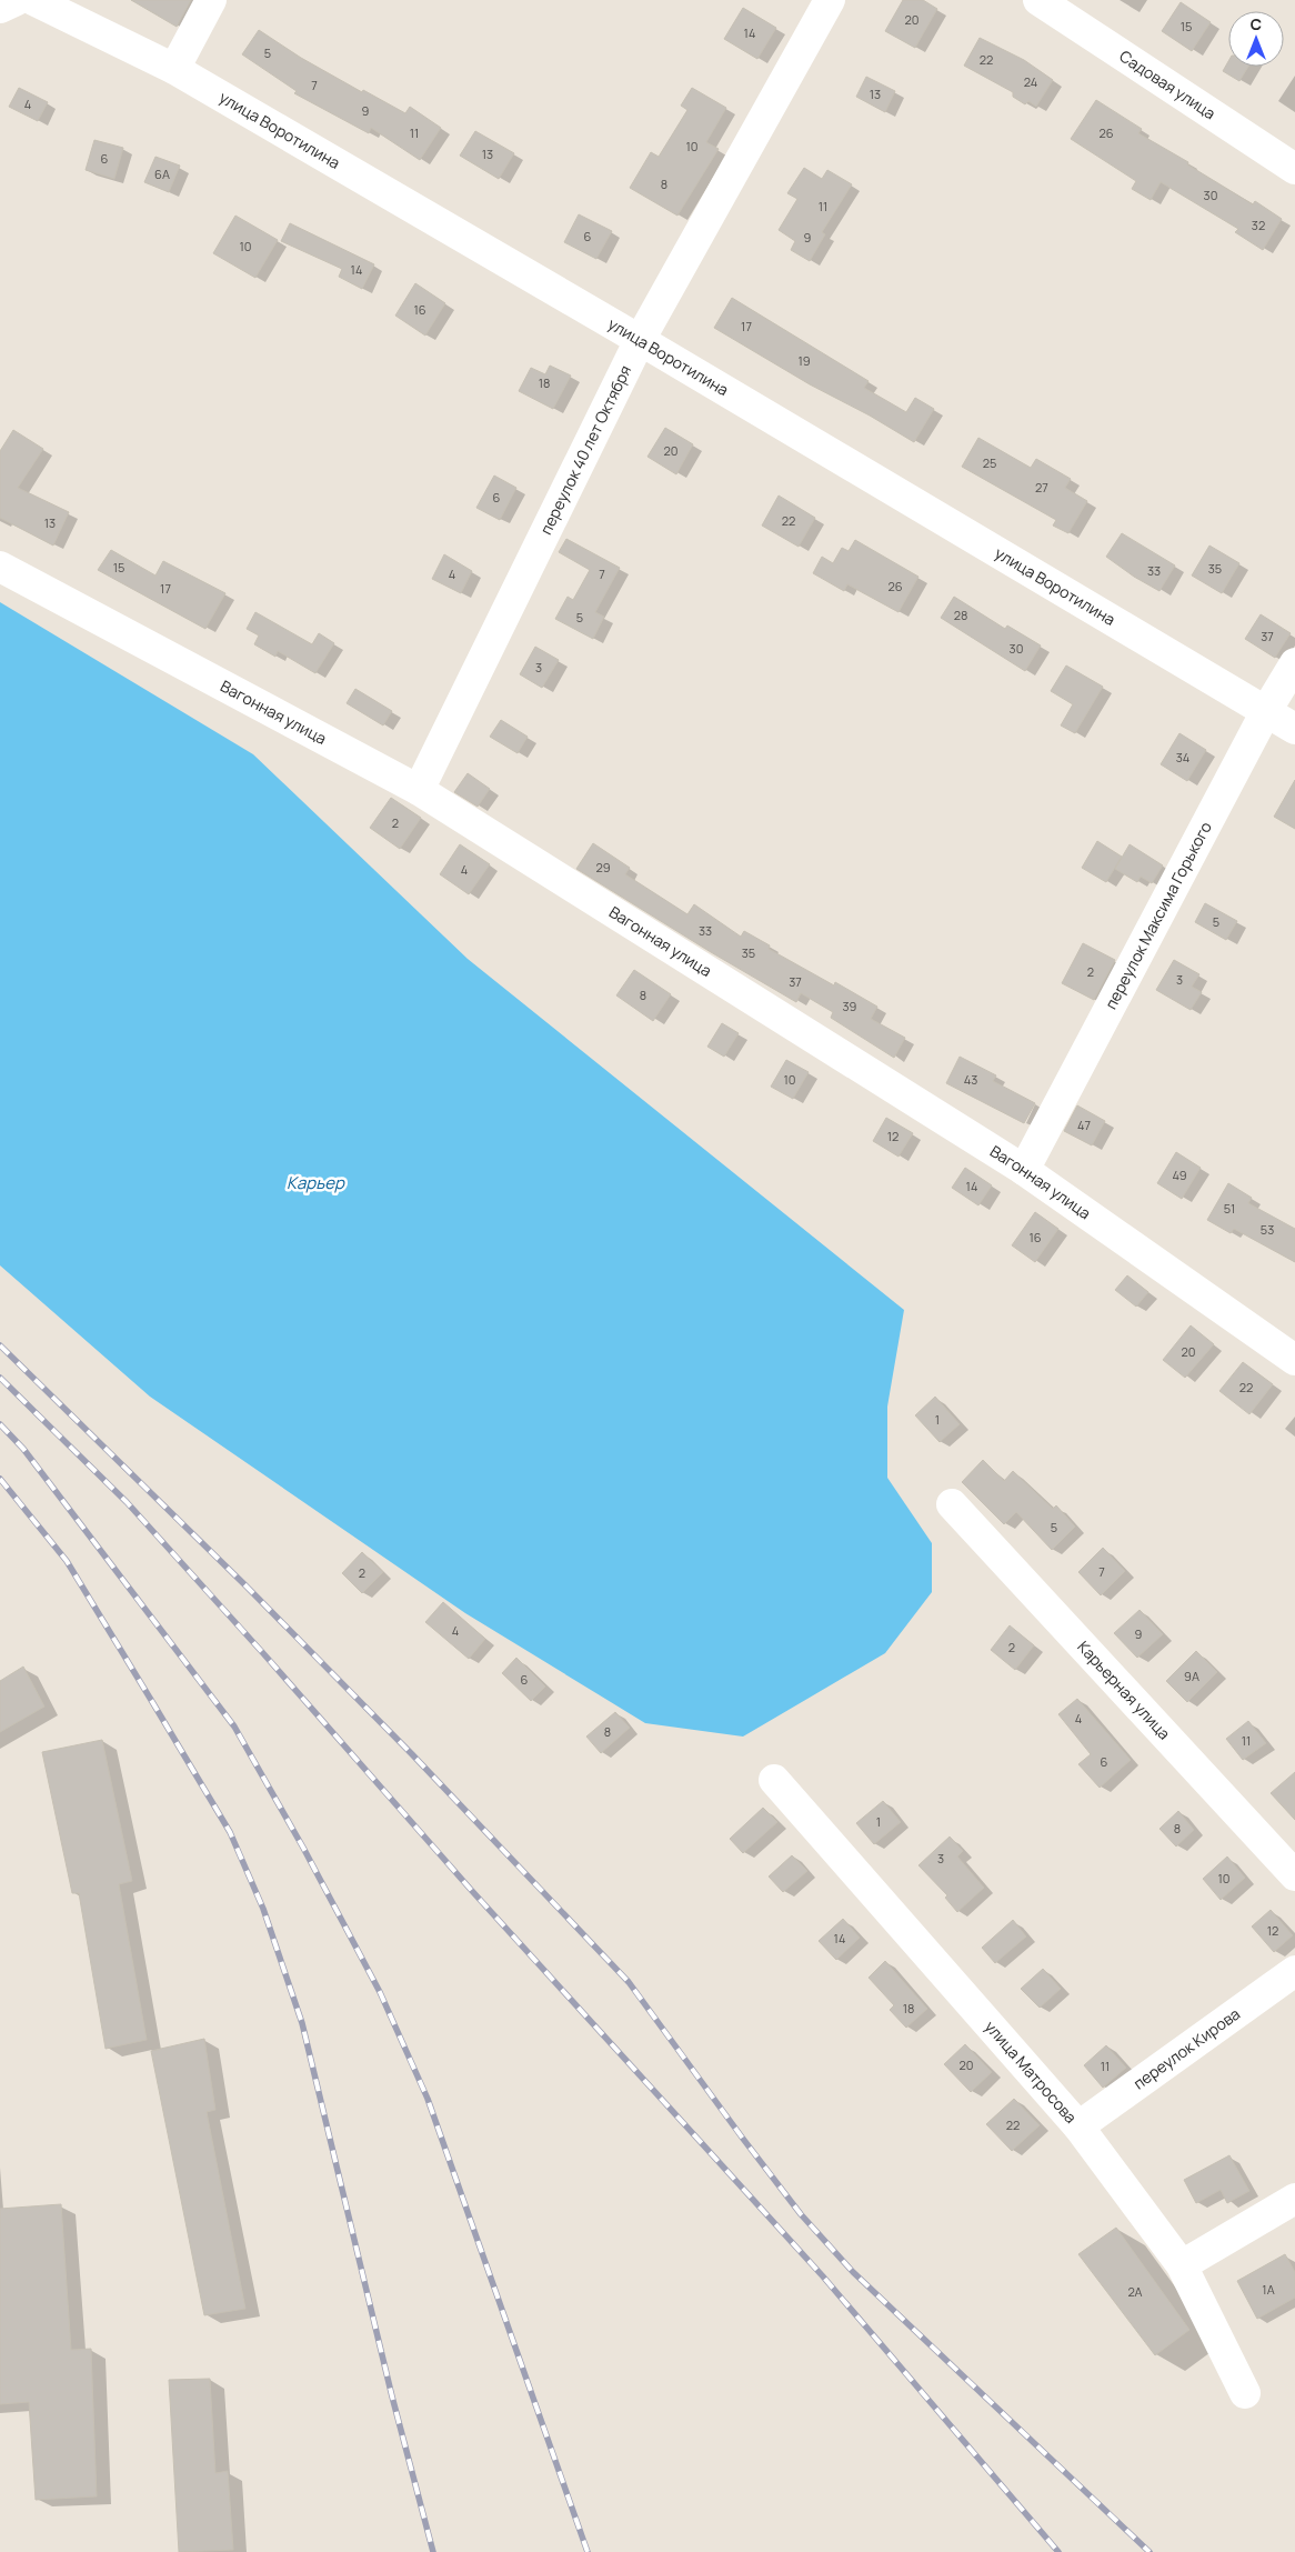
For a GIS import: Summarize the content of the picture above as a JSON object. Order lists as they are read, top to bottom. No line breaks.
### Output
{"streets":{"street":["Садовая улица","улица Воротилина","переулок 40 лет Октября","Вагонная улица","переулок Максима Горького","Карьерная улица","переулок Кирова","улица Матросова"]},"crossings":[["улица Воротилина","переулок 40 лет Октября"],["улица Воротилина","переулок Максима Горького"],["переулок 40 лет Октября","Вагонная улица"],["Вагонная улица","переулок Максима Горького"],["переулок Кирова","улица Матросова"]],"water":["Карьер"],"house_numbers":["20","15","14","5","22","24","7","13","4","9","11","26","10","13","6","6А","8","30","11","32","6","9","10","14","16","17","19","18","20","25","27","6","22","13","15","35","33","4","7","26","17","28","5","37","30","3","34","2","29","4","5","33","35","2","3","37","8","39","10","43","47","12","49","14","51","53","16","20","22","1","5","7","2","4","9","2","9А","6","4","8","11","6","1","8","3","10","12","14","18","20","11","22","1А","2А"],"north":"top"}
